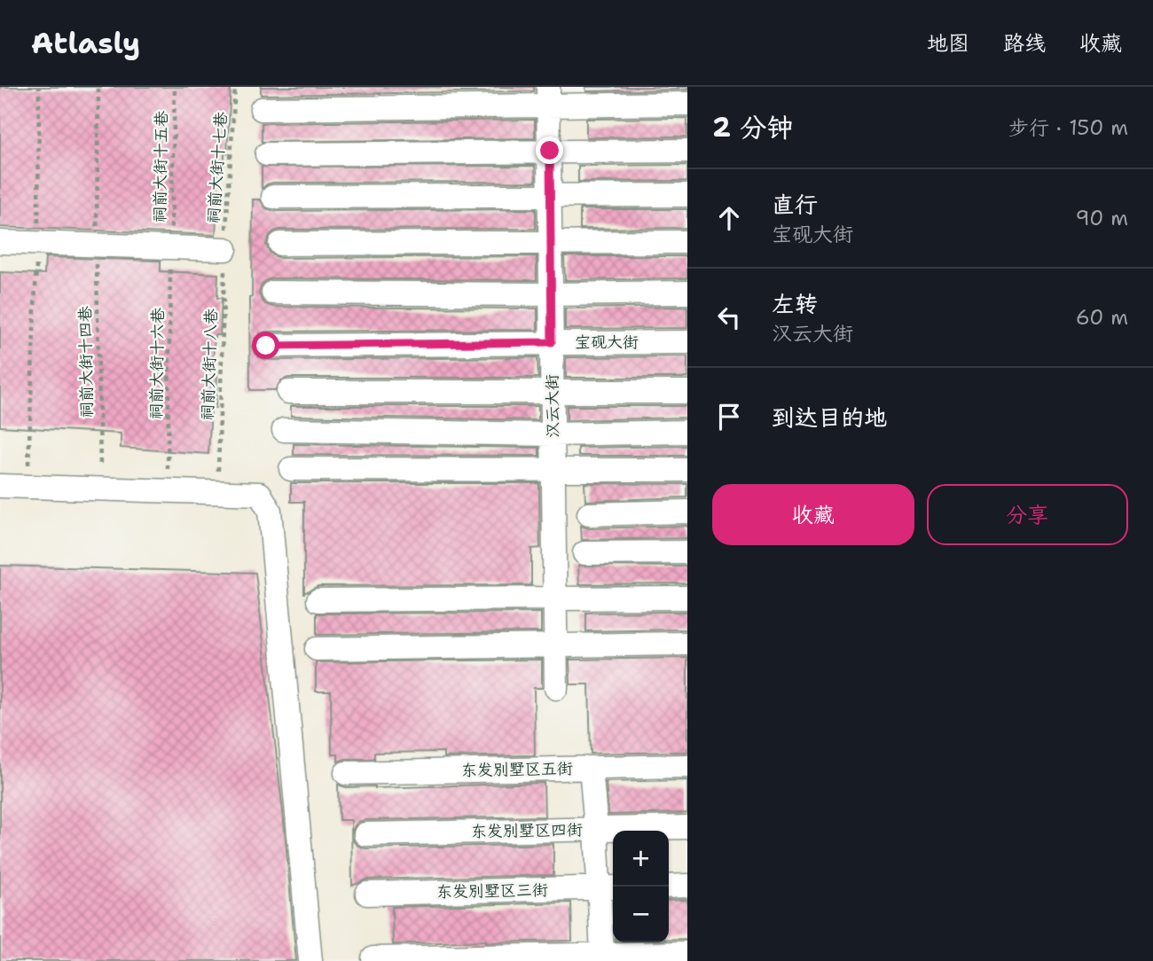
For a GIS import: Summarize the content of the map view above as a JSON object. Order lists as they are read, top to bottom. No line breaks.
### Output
{"streets":{"street":["宝砚大街","汉云大街","东发别墅区五街","东发别墅区四街","东发别墅区三街"],"path":["祠前大街十五巷","祠前大街十七巷","祠前大街十四巷","祠前大街十六巷","祠前大街十八巷"]},"crossings":[["祠前大街十五巷","祠前大街十六巷"],["祠前大街十七巷","祠前大街十八巷"],["宝砚大街","汉云大街"]],"page":{"header":"Atlasly","nav":["地图","路线","收藏"],"heading":["2 分钟","步行 · 150 m"],"list":[["直行","宝砚大街","90 m"],["左转","汉云大街","60 m"],"到达目的地"],"buttons":["收藏","分享"],"map_buttons":["+","−"]}}
